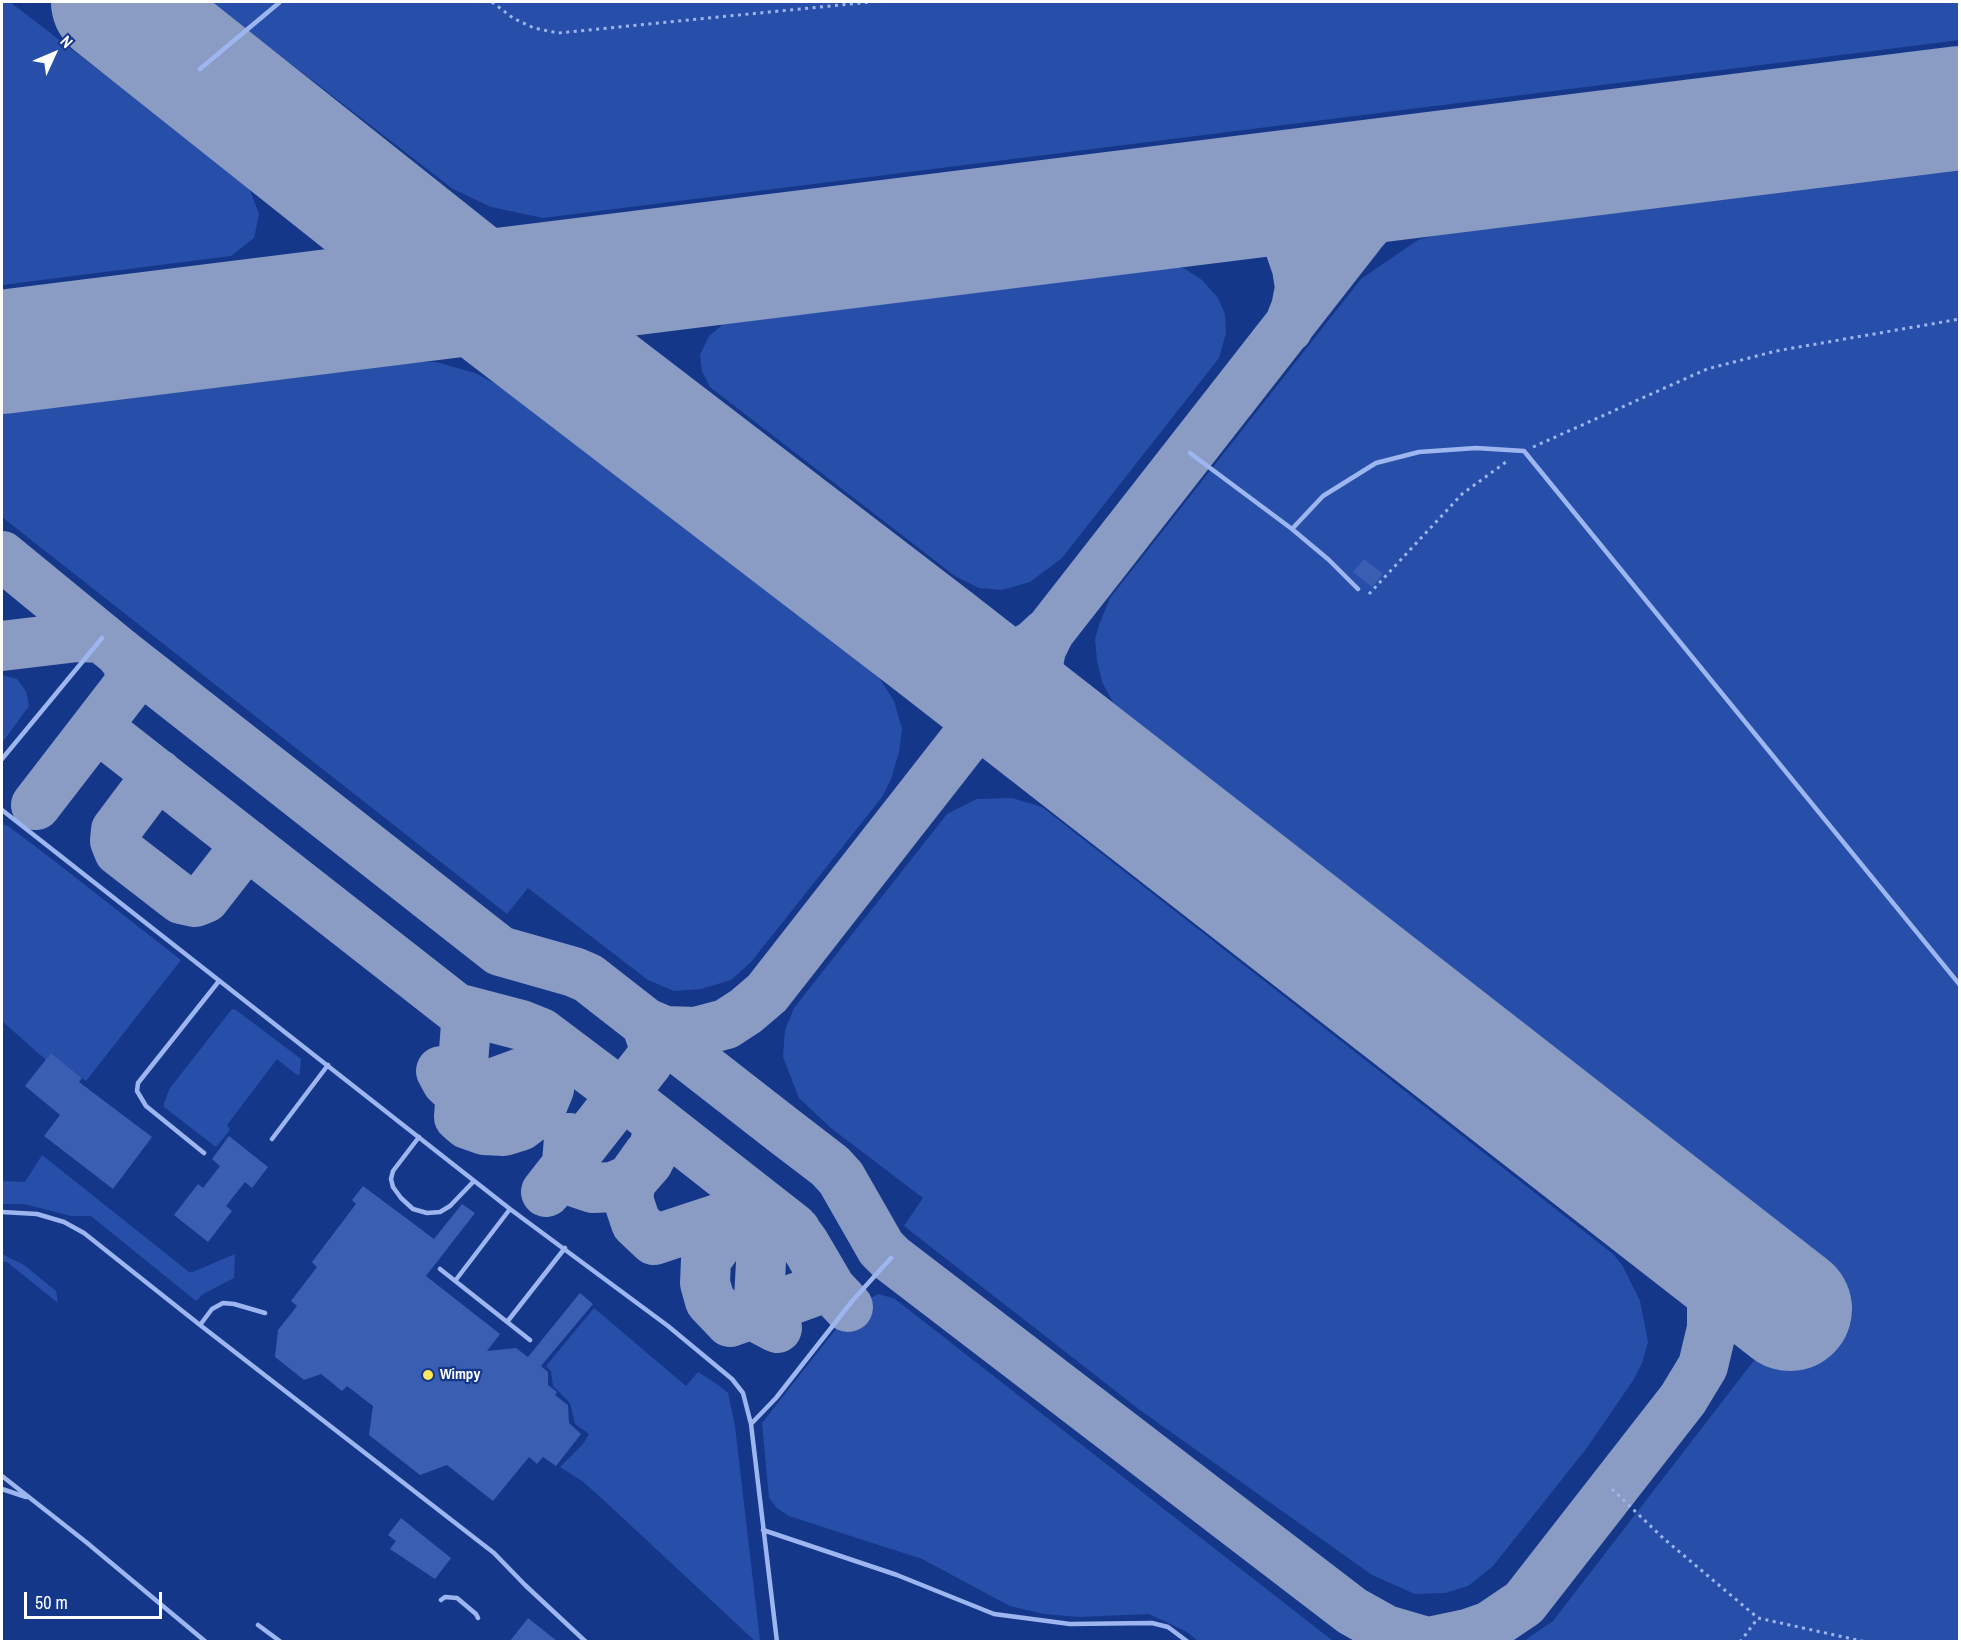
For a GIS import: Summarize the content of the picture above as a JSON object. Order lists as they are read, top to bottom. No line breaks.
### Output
{"places":["Wimpy"],"scale_bar":"50 m","north":"top right"}
